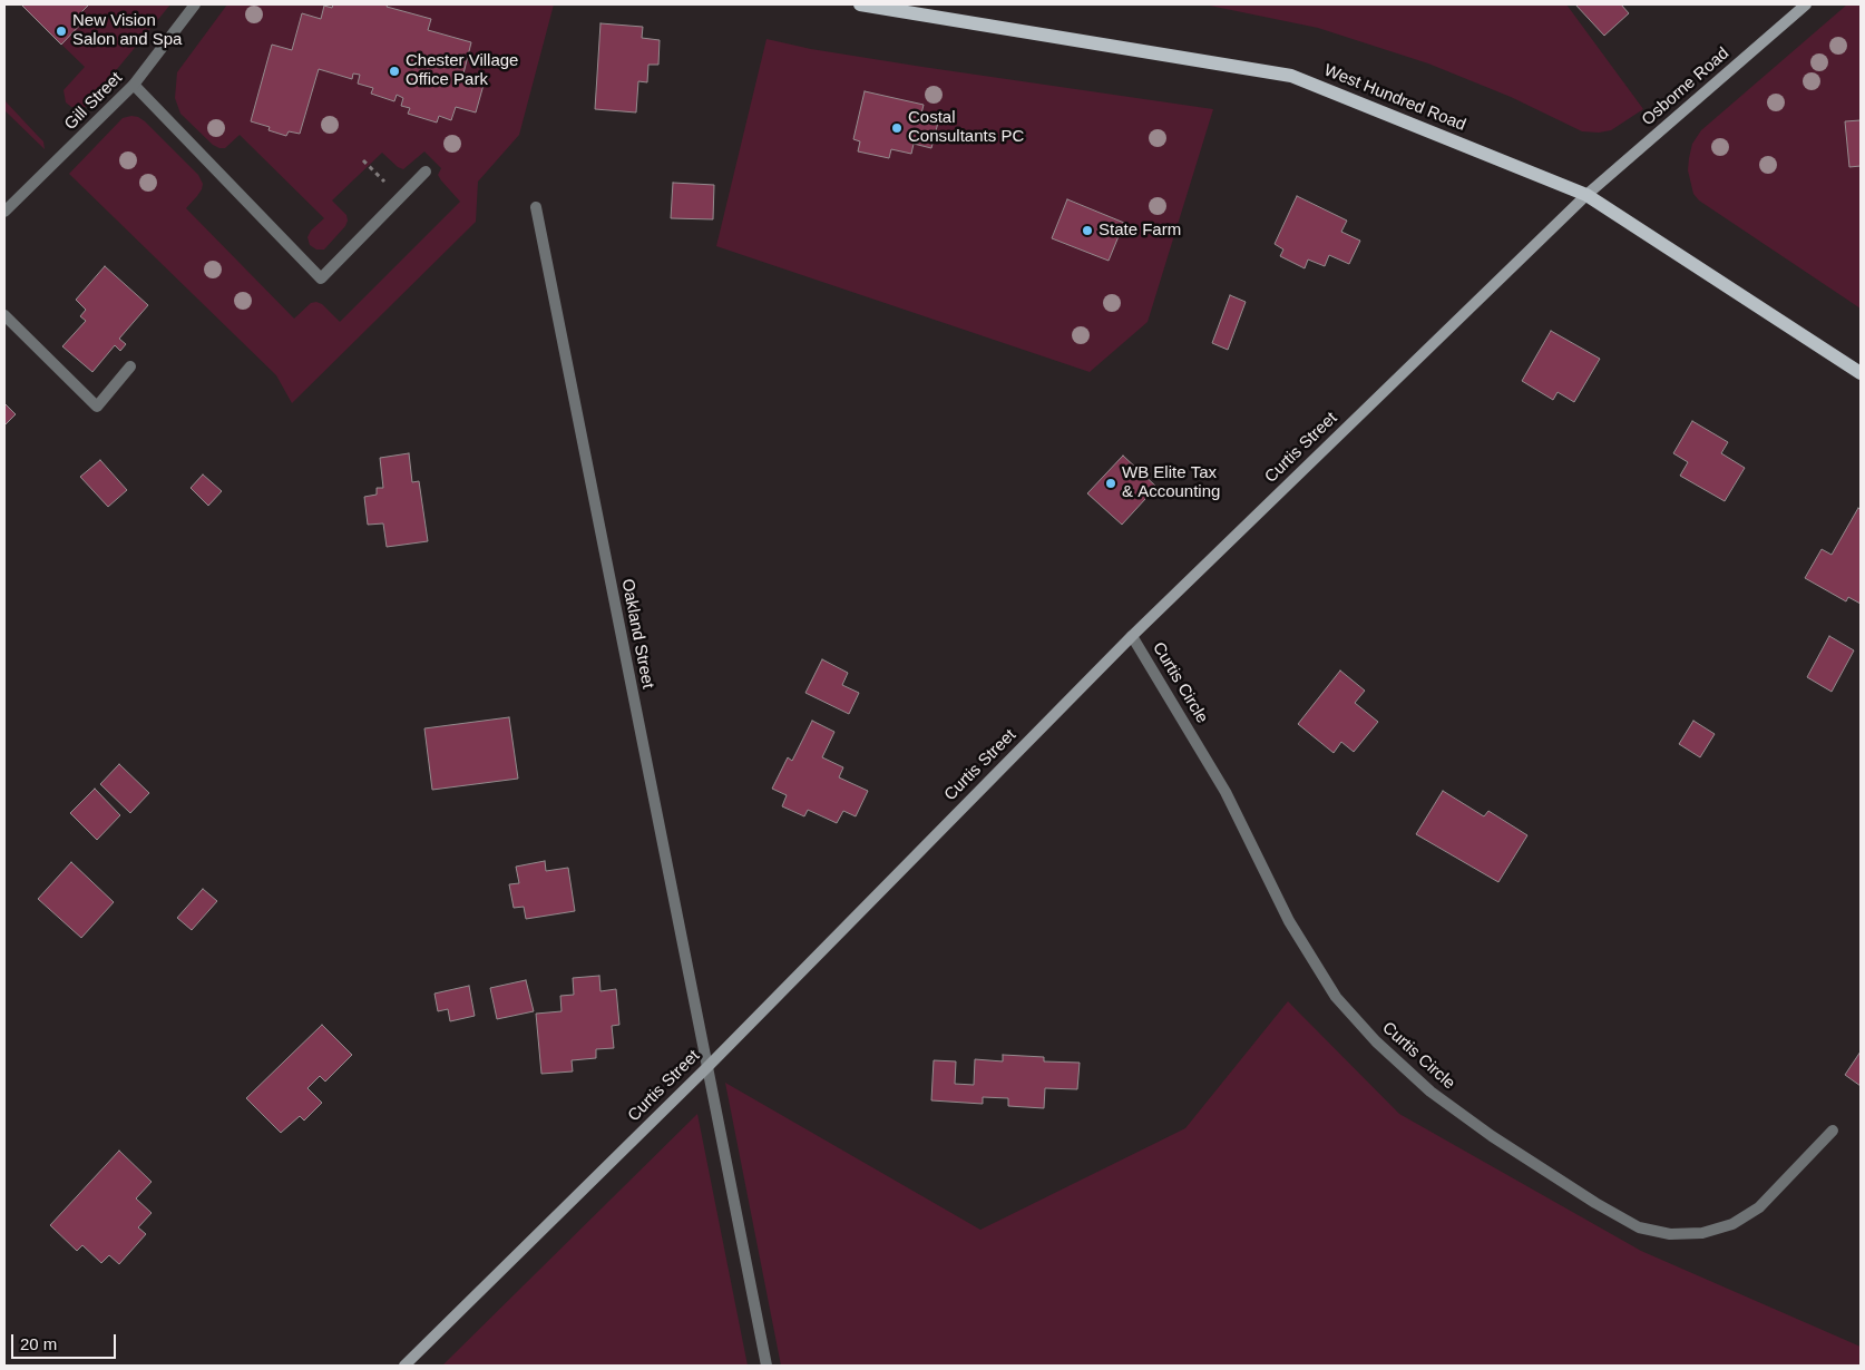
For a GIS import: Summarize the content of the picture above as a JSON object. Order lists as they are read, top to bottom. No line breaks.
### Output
{"streets":{"main road":["West Hundred Road"],"street":["Osborne Road","Gill Street","Curtis Street","Oakland Street","Curtis Circle"]},"crossings":[["Osborne Road","West Hundred Road"],["Osborne Road","Curtis Street"],["West Hundred Road","Curtis Street"],["Curtis Street","Oakland Street"],["Curtis Street","Curtis Circle"]],"places":["New Vision Salon and Spa","Chester Village Office Park","Costal Consultants PC","State Farm","WB Elite Tax & Accounting"],"scale_bar":"20 m"}
